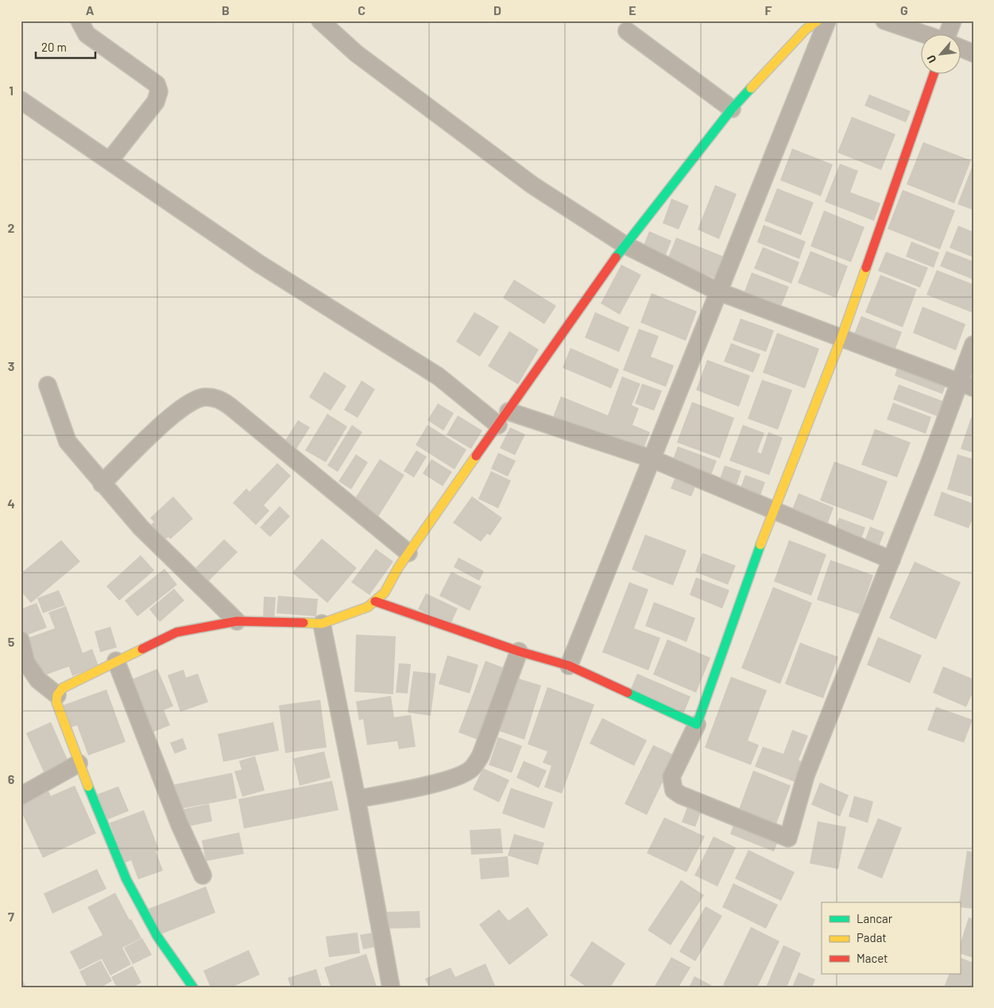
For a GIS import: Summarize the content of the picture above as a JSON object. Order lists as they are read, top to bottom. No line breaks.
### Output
{"legend":["Lancar","Padat","Macet"],"scale_bar":"20 m","north":"bottom left","grid":{"columns":["A","B","C","D","E","F","G"],"rows":["1","2","3","4","5","6","7"]}}
